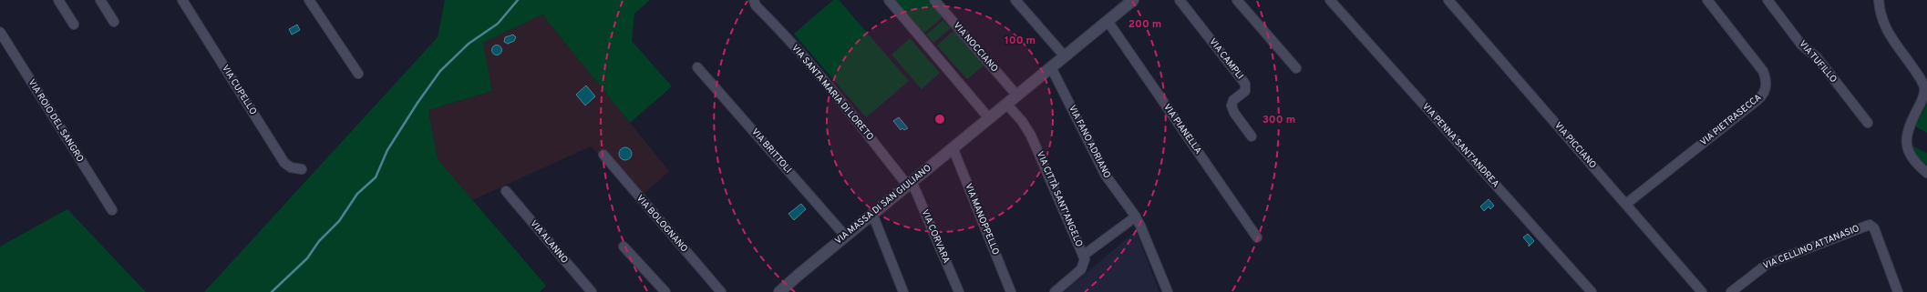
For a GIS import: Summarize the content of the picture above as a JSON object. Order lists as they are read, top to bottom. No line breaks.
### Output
{"streets":{"street":["VIA NOCCIANO","VIA CAMPLI","VIA TUFILLO","VIA CUPELLO","VIA SANTA MARIA DI LORETO","VIA PIETRASECCA","VIA ROIO DEL SANGRO","VIA PIANELLA","VIA FANO ADRIANO","VIA PENNA SANT'ANDREA","VIA PICCIANO","VIA BRITTOLI","VIA CITTÀ SANT'ANGELO","VIA MASSA DI SAN GIULIANO","VIA MANOPPELLO","VIA BOLOGNANO","VIA CORVARA","VIA ALANNO","VIA CELLINO ATTANASIO"]},"crossings":[["VIA NOCCIANO","VIA MASSA DI SAN GIULIANO"],["VIA SANTA MARIA DI LORETO","VIA MASSA DI SAN GIULIANO"],["VIA SANTA MARIA DI LORETO","VIA CORVARA"],["VIA PIETRASECCA","VIA PICCIANO"],["VIA PIANELLA","VIA MASSA DI SAN GIULIANO"],["VIA FANO ADRIANO","VIA MASSA DI SAN GIULIANO"],["VIA BRITTOLI","VIA MASSA DI SAN GIULIANO"],["VIA CITTÀ SANT'ANGELO","VIA MASSA DI SAN GIULIANO"],["VIA MASSA DI SAN GIULIANO","VIA MANOPPELLO"],["VIA MASSA DI SAN GIULIANO","VIA CORVARA"]],"rings":["200 m","100 m","300 m"]}
